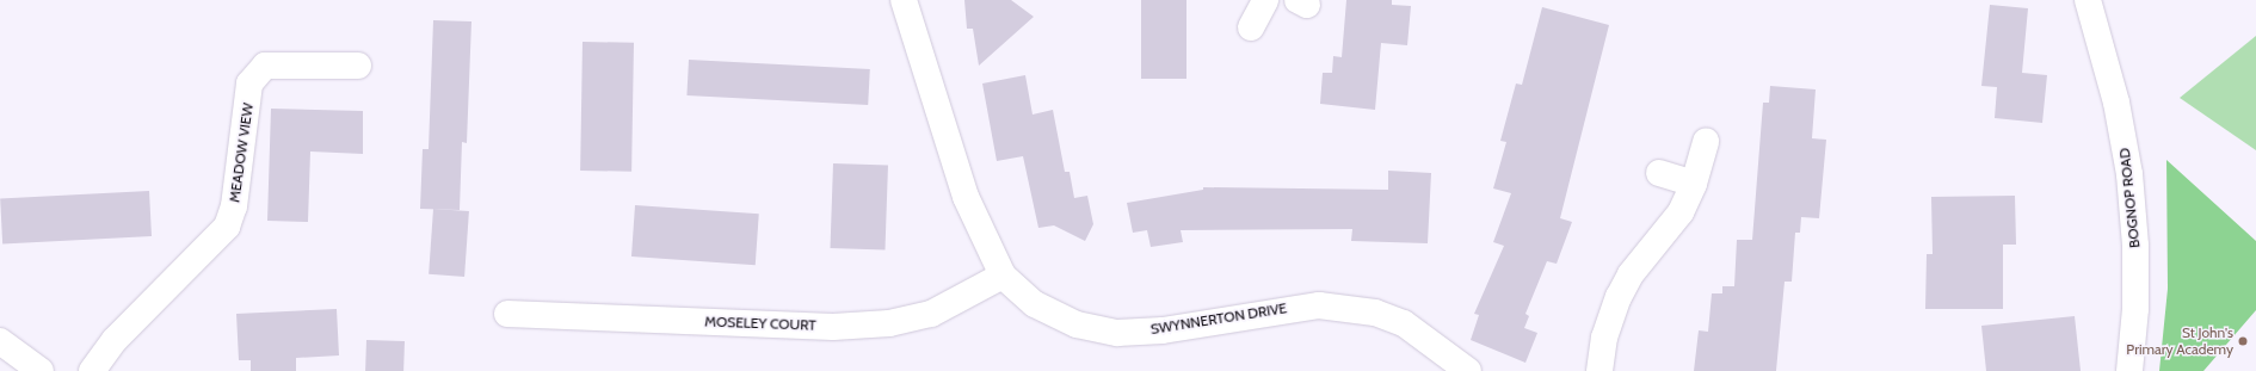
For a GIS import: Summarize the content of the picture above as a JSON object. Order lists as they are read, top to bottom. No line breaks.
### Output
{"streets":{"street":["MEADOW VIEW","BOGNOP ROAD","SWYNNERTON DRIVE","MOSELEY COURT"]},"crossings":[["SWYNNERTON DRIVE","MOSELEY COURT"]],"places":["St John's Primary Academy"]}
